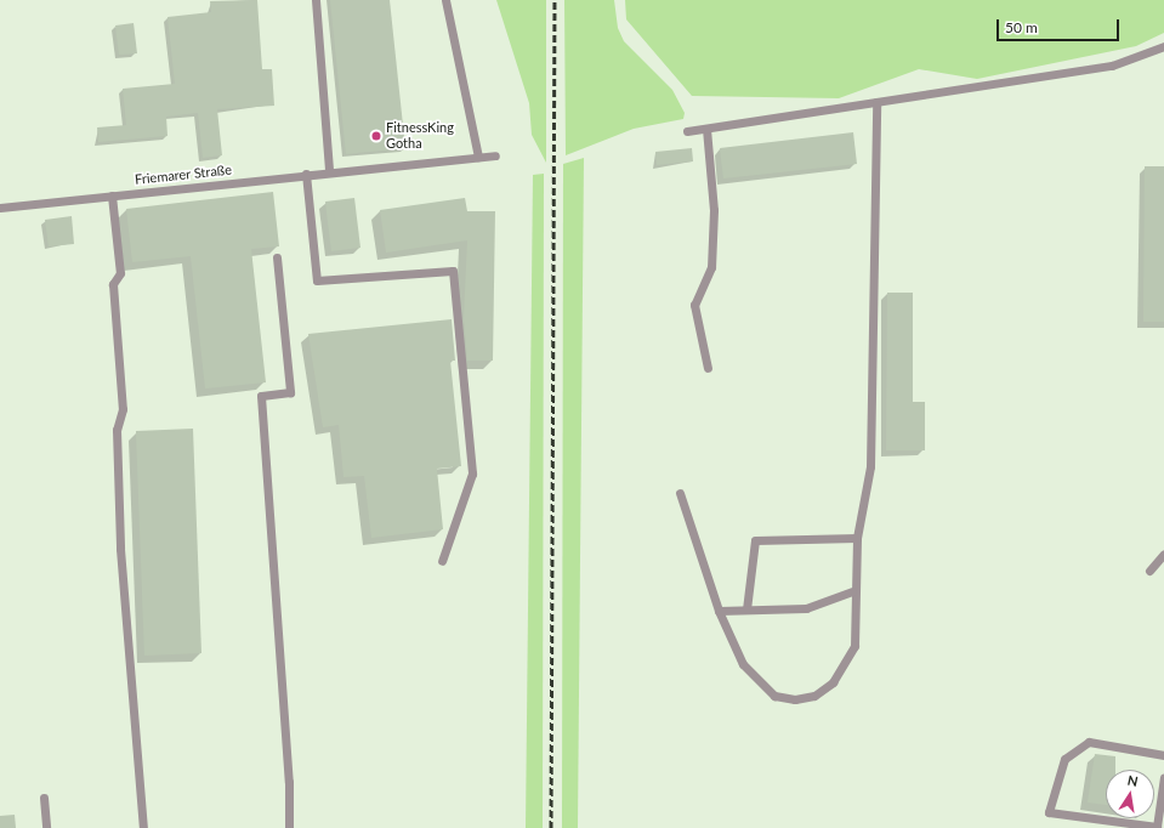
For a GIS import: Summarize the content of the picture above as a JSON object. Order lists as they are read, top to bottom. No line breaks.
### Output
{"streets":{"lane":["Friemarer Straße"]},"places":["FitnessKing Gotha"],"scale_bar":"50 m","north":"top"}
